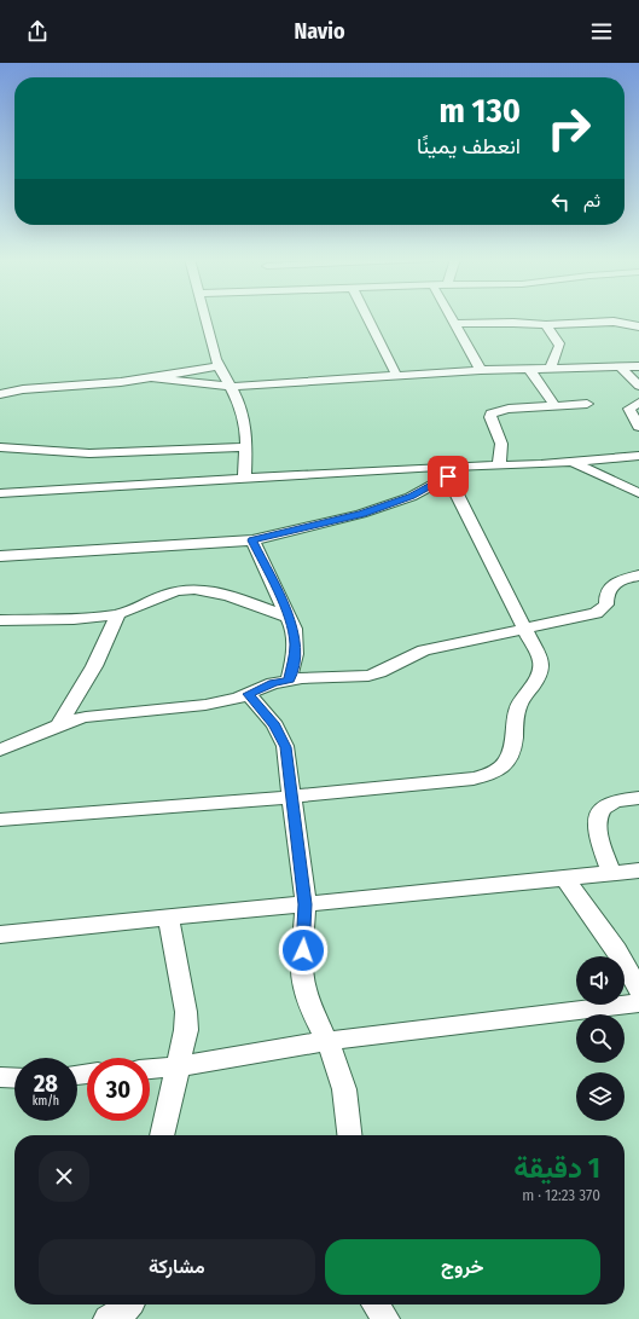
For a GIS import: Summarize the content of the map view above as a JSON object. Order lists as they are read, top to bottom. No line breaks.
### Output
{"page":{"header":"Navio","turn":["130 m","انعطف يمينًا"],"then":"ثم","speed":"28 km/h","limit":"30","heading":["1 دقيقة","370 m · 12:23"],"buttons":["خروج","مشاركة"]}}
